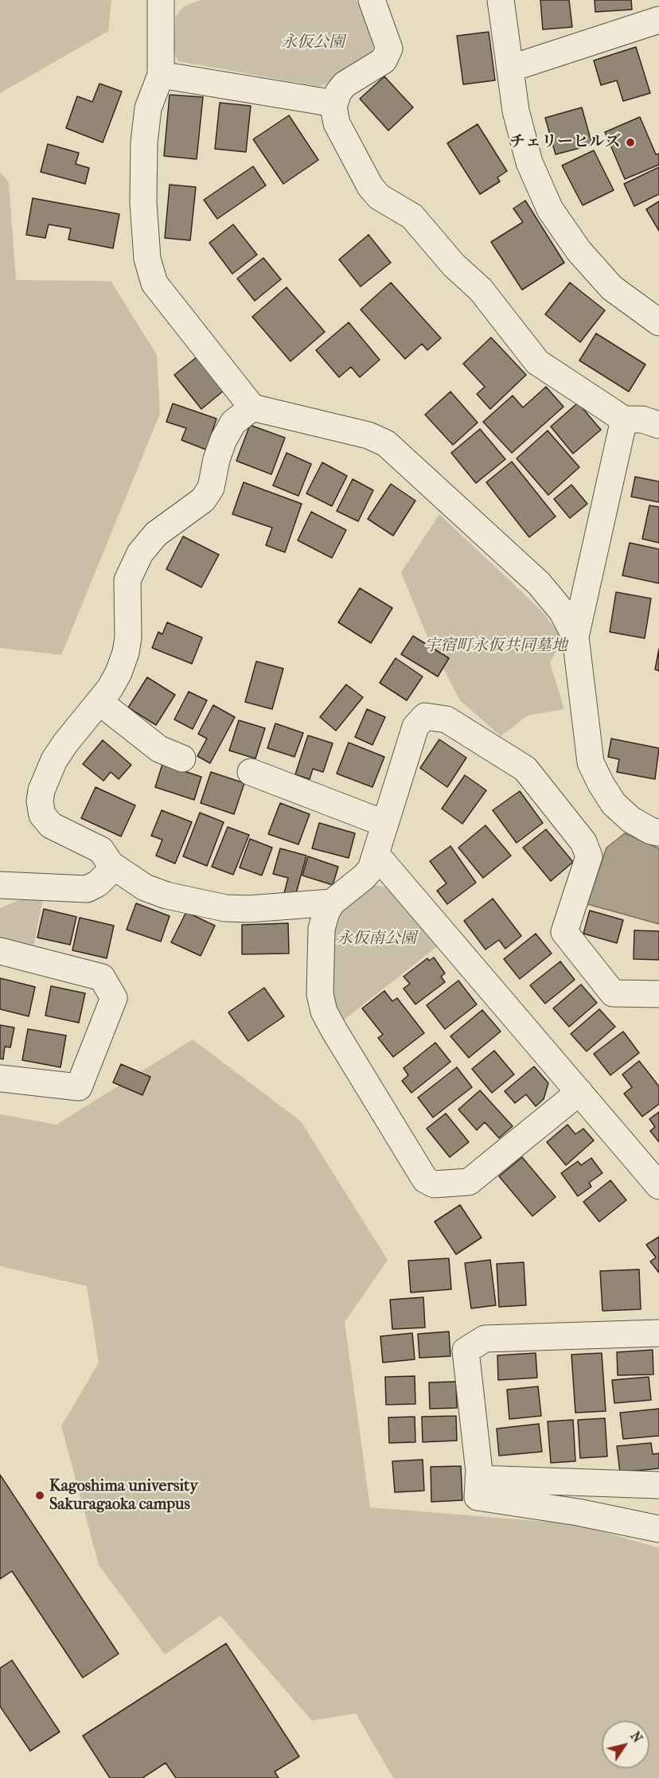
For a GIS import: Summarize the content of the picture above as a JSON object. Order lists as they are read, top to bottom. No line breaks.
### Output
{"parks":["永仮公園","宇宿町永仮共同墓地","永仮南公園"],"places":["チェリーヒルズ","Kagoshima university Sakuragaoka campus"],"north":"top right"}
